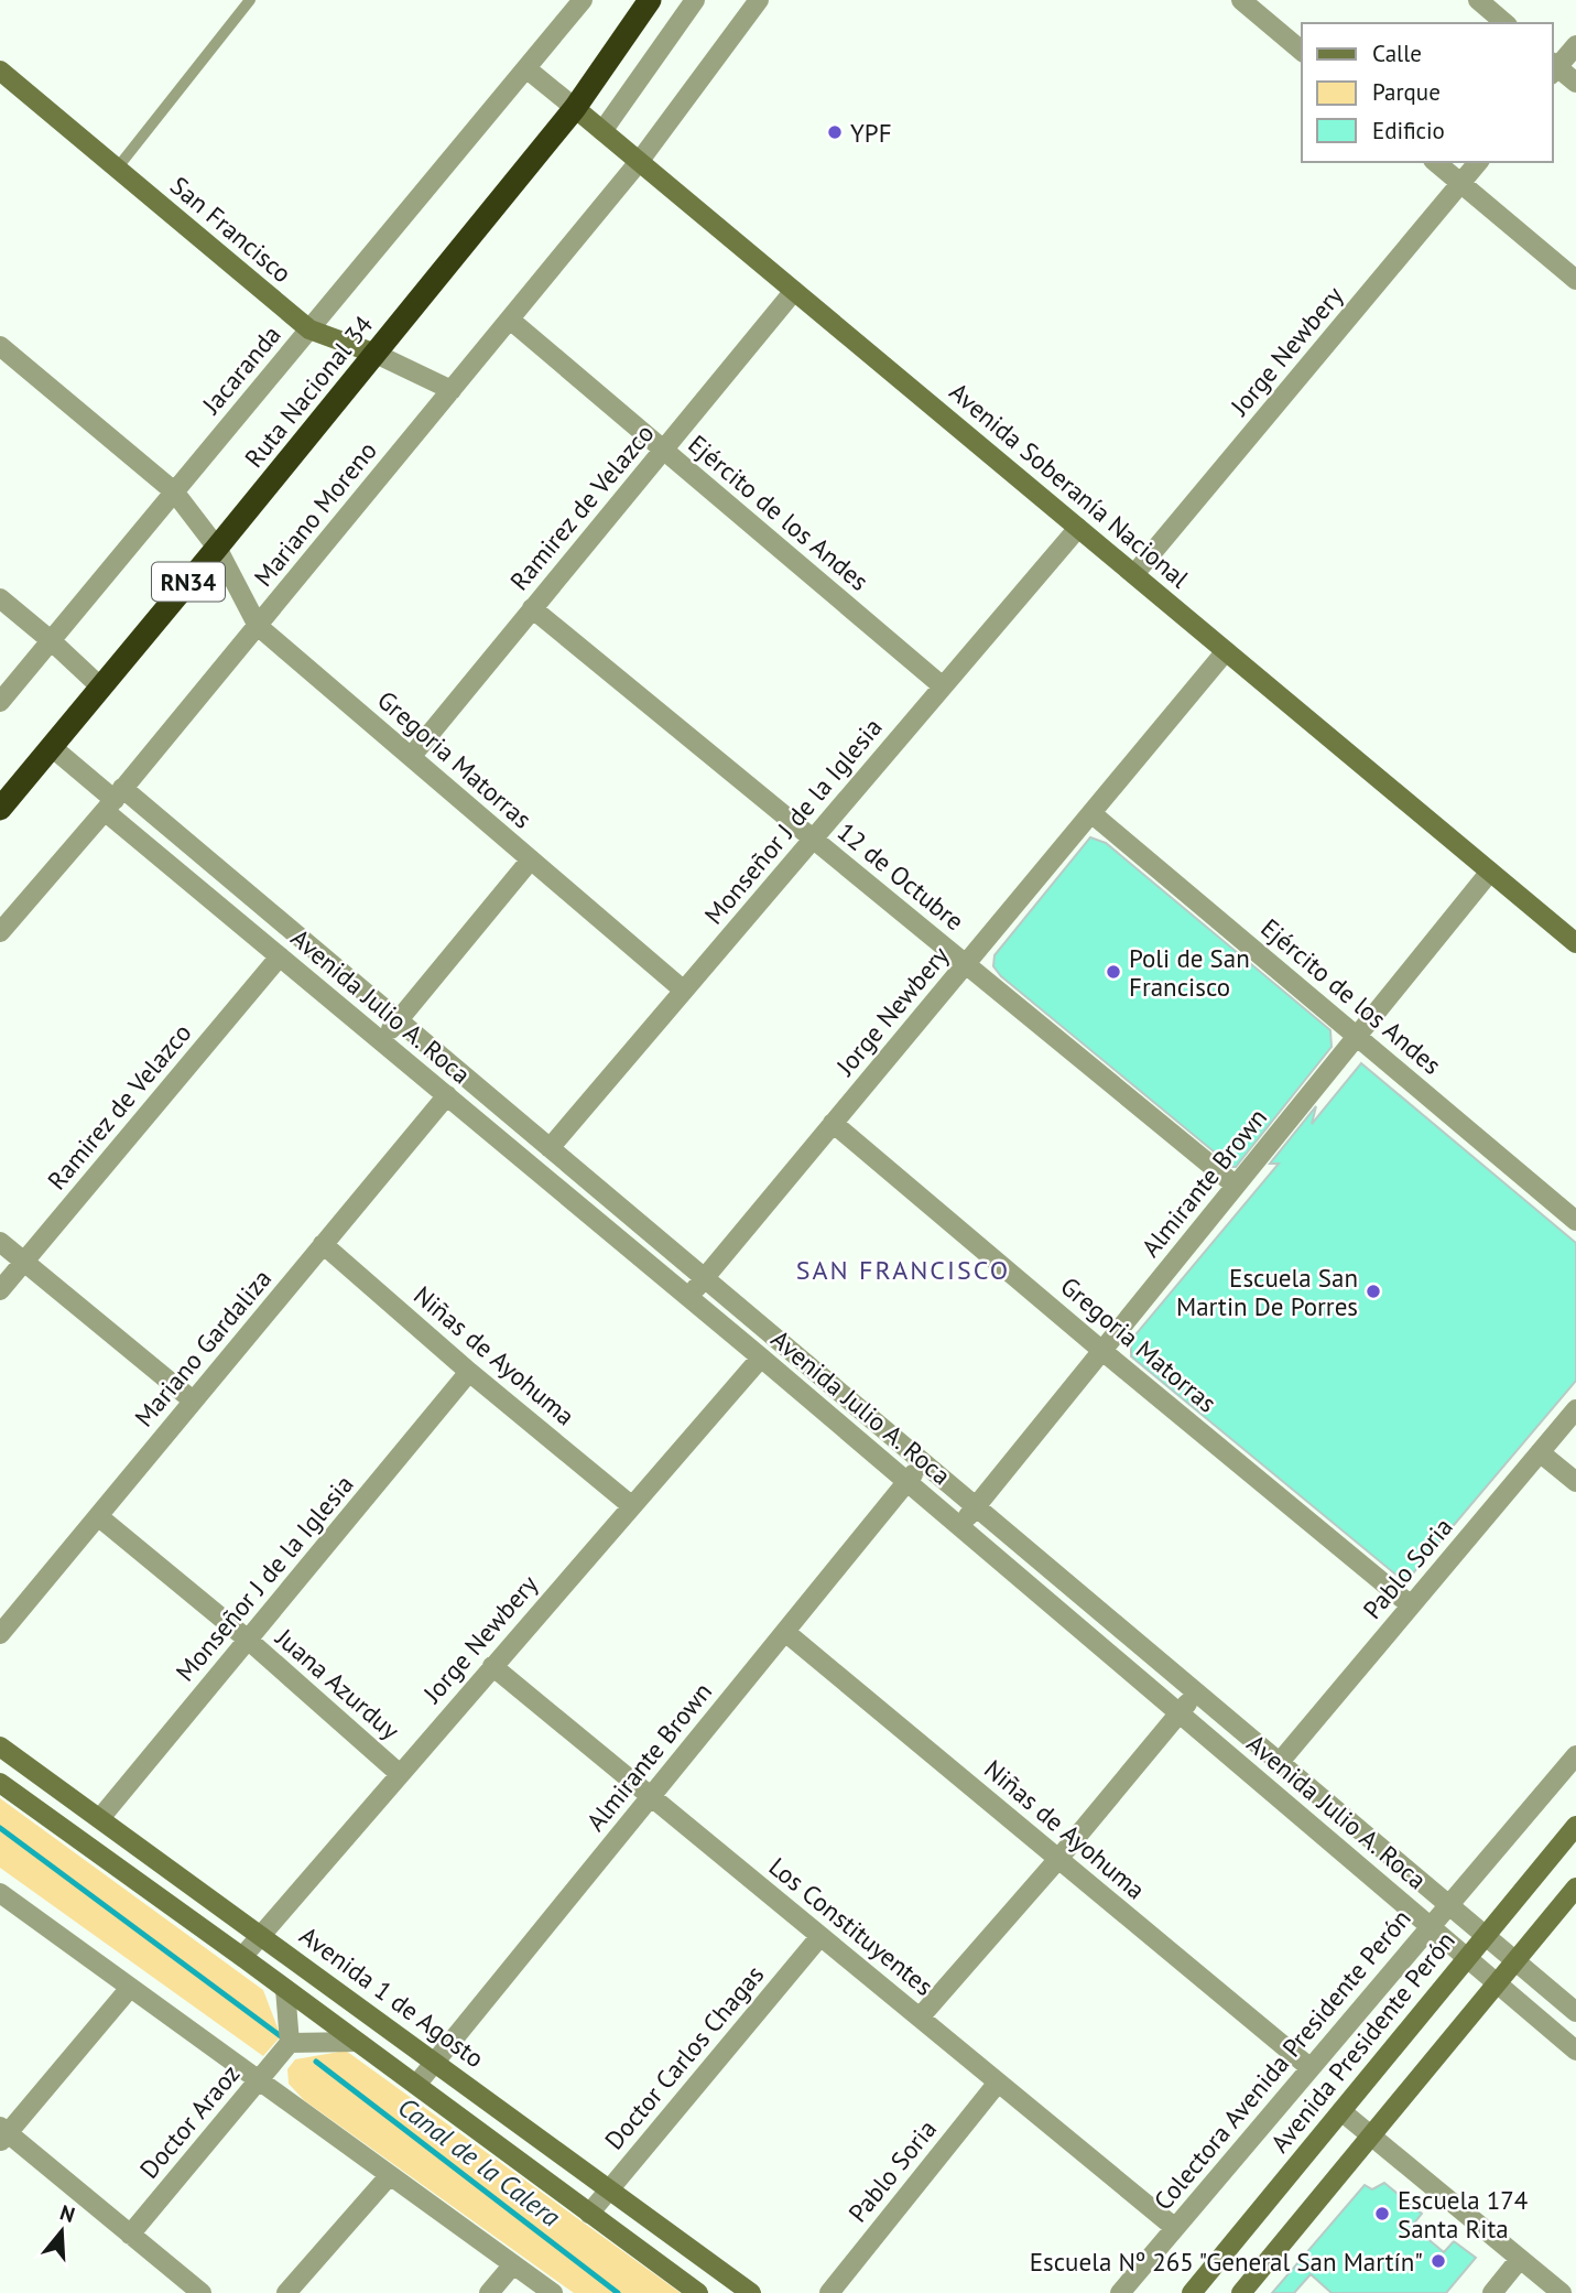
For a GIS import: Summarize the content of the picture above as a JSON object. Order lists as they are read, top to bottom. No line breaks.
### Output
{"streets":{"highway":["Ruta Nacional 34","RN34"],"street":["San Francisco","Jorge Newbery","Jacaranda","Avenida Soberanía Nacional","Ramirez de Velazco","Ejército de los Andes","Mariano Moreno","Gregoria Matorras","Monseñor J de la Iglesia","12 de Octubre","Avenida Julio A. Roca","Almirante Brown","Mariano Gardaliza","Niñas de Ayohuma","Pablo Soria","Juana Azurduy","Los Constituyentes","Avenida 1 de Agosto","Avenida Presidente Perón","Doctor Carlos Chagas","Colectora Avenida Presidente Perón","Doctor Araoz"]},"crossings":[["San Francisco","Jacaranda"],["San Francisco","Ruta Nacional 34"],["San Francisco","Mariano Moreno"],["Jorge Newbery","Avenida Soberanía Nacional"],["Jorge Newbery","Ejército de los Andes"],["Jorge Newbery","Gregoria Matorras"],["Jorge Newbery","12 de Octubre"],["Jorge Newbery","Avenida Julio A. Roca"],["Jorge Newbery","Niñas de Ayohuma"],["Jorge Newbery","Juana Azurduy"],["Jorge Newbery","Los Constituyentes"],["Jorge Newbery","Avenida 1 de Agosto"],["Jacaranda","Avenida Soberanía Nacional"],["Jacaranda","Gregoria Matorras"],["Ruta Nacional 34","Avenida Soberanía Nacional"],["Ruta Nacional 34","Gregoria Matorras"],["Avenida Soberanía Nacional","Ramirez de Velazco"],["Avenida Soberanía Nacional","Mariano Moreno"],["Avenida Soberanía Nacional","Monseñor J de la Iglesia"],["Avenida Soberanía Nacional","Almirante Brown"],["Ramirez de Velazco","Ejército de los Andes"],["Ramirez de Velazco","Gregoria Matorras"],["Ramirez de Velazco","12 de Octubre"],["Ramirez de Velazco","Avenida Julio A. Roca"],["Ejército de los Andes","Mariano Moreno"],["Ejército de los Andes","Monseñor J de la Iglesia"],["Ejército de los Andes","Almirante Brown"],["Mariano Moreno","Gregoria Matorras"],["Mariano Moreno","Avenida Julio A. Roca"],["Gregoria Matorras","Monseñor J de la Iglesia"],["Gregoria Matorras","Almirante Brown"],["Gregoria Matorras","Pablo Soria"],["Monseñor J de la Iglesia","12 de Octubre"],["Monseñor J de la Iglesia","Avenida Julio A. Roca"],["Monseñor J de la Iglesia","Niñas de Ayohuma"],["Monseñor J de la Iglesia","Juana Azurduy"],["Monseñor J de la Iglesia","Avenida 1 de Agosto"],["12 de Octubre","Almirante Brown"],["Avenida Julio A. Roca","Almirante Brown"],["Avenida Julio A. Roca","Mariano Gardaliza"],["Avenida Julio A. Roca","Pablo Soria"],["Avenida Julio A. Roca","Avenida Presidente Perón"],["Avenida Julio A. Roca","Colectora Avenida Presidente Perón"],["Almirante Brown","Niñas de Ayohuma"],["Almirante Brown","Los Constituyentes"],["Almirante Brown","Avenida 1 de Agosto"],["Mariano Gardaliza","Niñas de Ayohuma"],["Mariano Gardaliza","Juana Azurduy"],["Niñas de Ayohuma","Colectora Avenida Presidente Perón"],["Pablo Soria","Los Constituyentes"],["Los Constituyentes","Doctor Carlos Chagas"],["Los Constituyentes","Colectora Avenida Presidente Perón"],["Avenida 1 de Agosto","Doctor Carlos Chagas"]],"districts":["SAN FRANCISCO"],"water":["Canal de la Calera"],"places":["YPF","Poli de San Francisco","Escuela San Martin De Porres","Escuela 174 Santa Rita","Escuela Nº 265 \"General San Martín\""],"legend":["Calle","Parque","Edificio"],"north":"top"}
